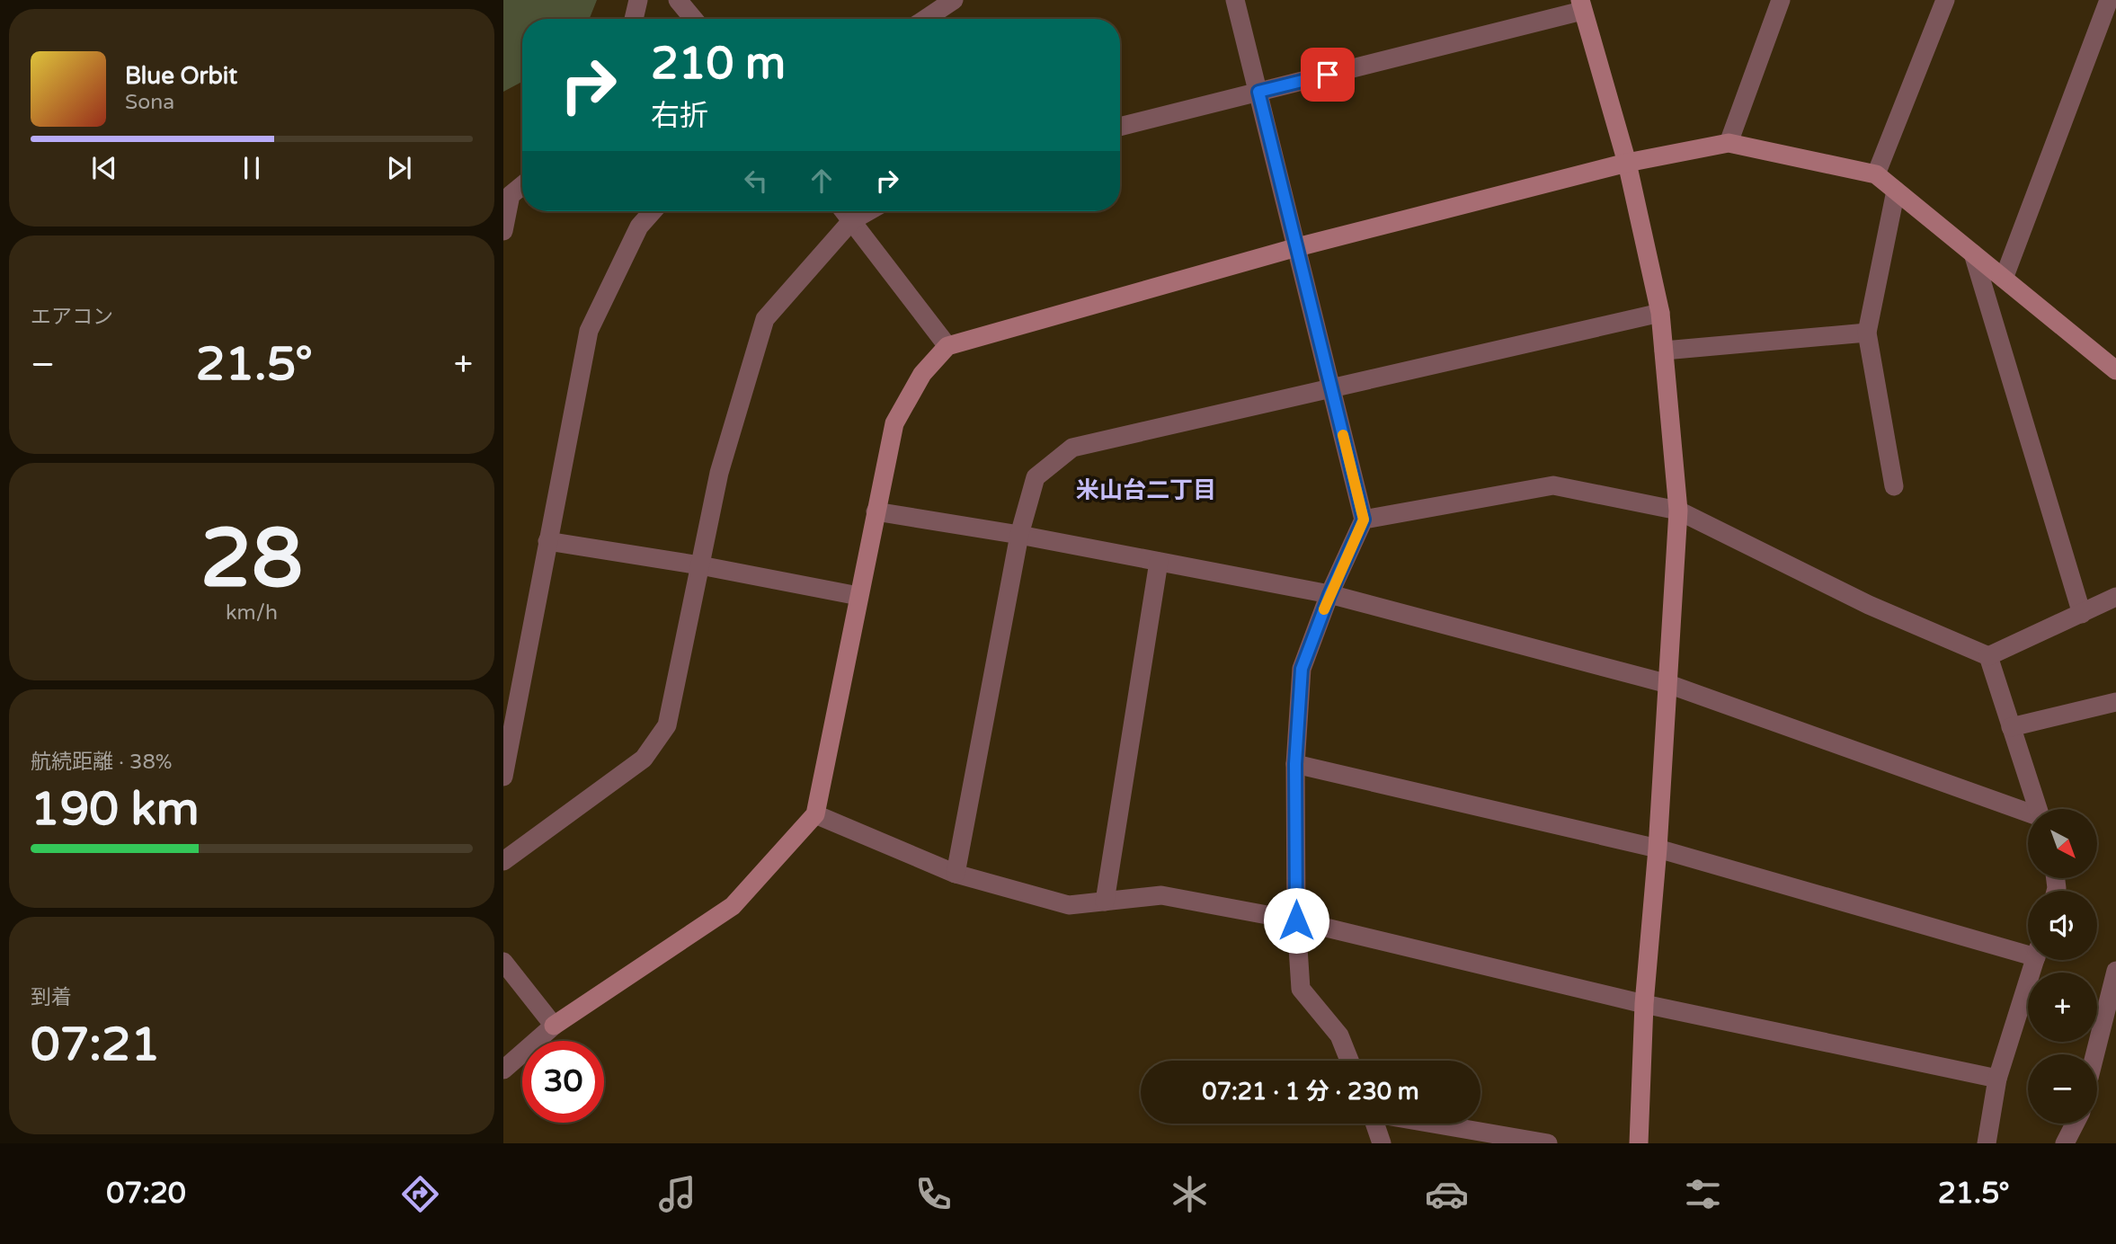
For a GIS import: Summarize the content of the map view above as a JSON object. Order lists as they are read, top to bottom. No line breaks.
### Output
{"districts":["米山台二丁目"],"north":"bottom right","page":{"turn":["210 m","右折"],"song":["Blue Orbit","Sona"],"tile":["エアコン",["28","km/h"],["航続距離 · 38%","190 km"],["到着","07:21"]],"heat":["−","21.5°","+"],"map_buttons":["+","−"],"limit":"30","trip":"07:21 · 1 分 · 230 m","tabs":["07:20","21.5°"]}}
